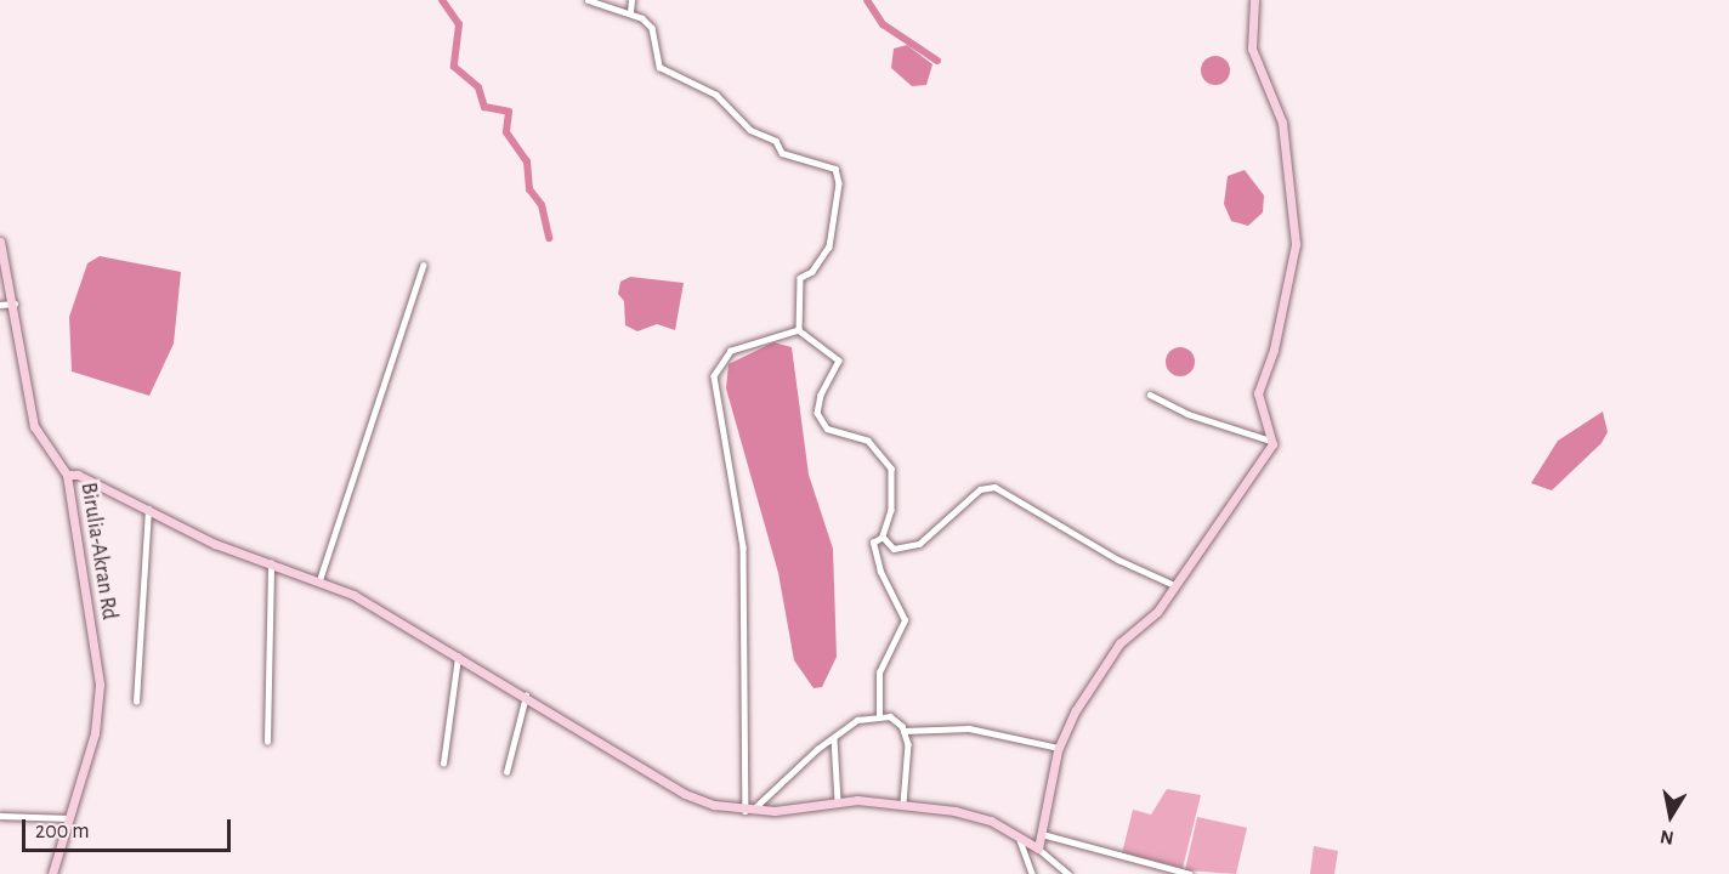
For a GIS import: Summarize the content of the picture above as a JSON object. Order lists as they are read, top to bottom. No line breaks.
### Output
{"streets":{"street":["Birulia-Akran Rd"]},"scale_bar":"200 m","north":"bottom"}
